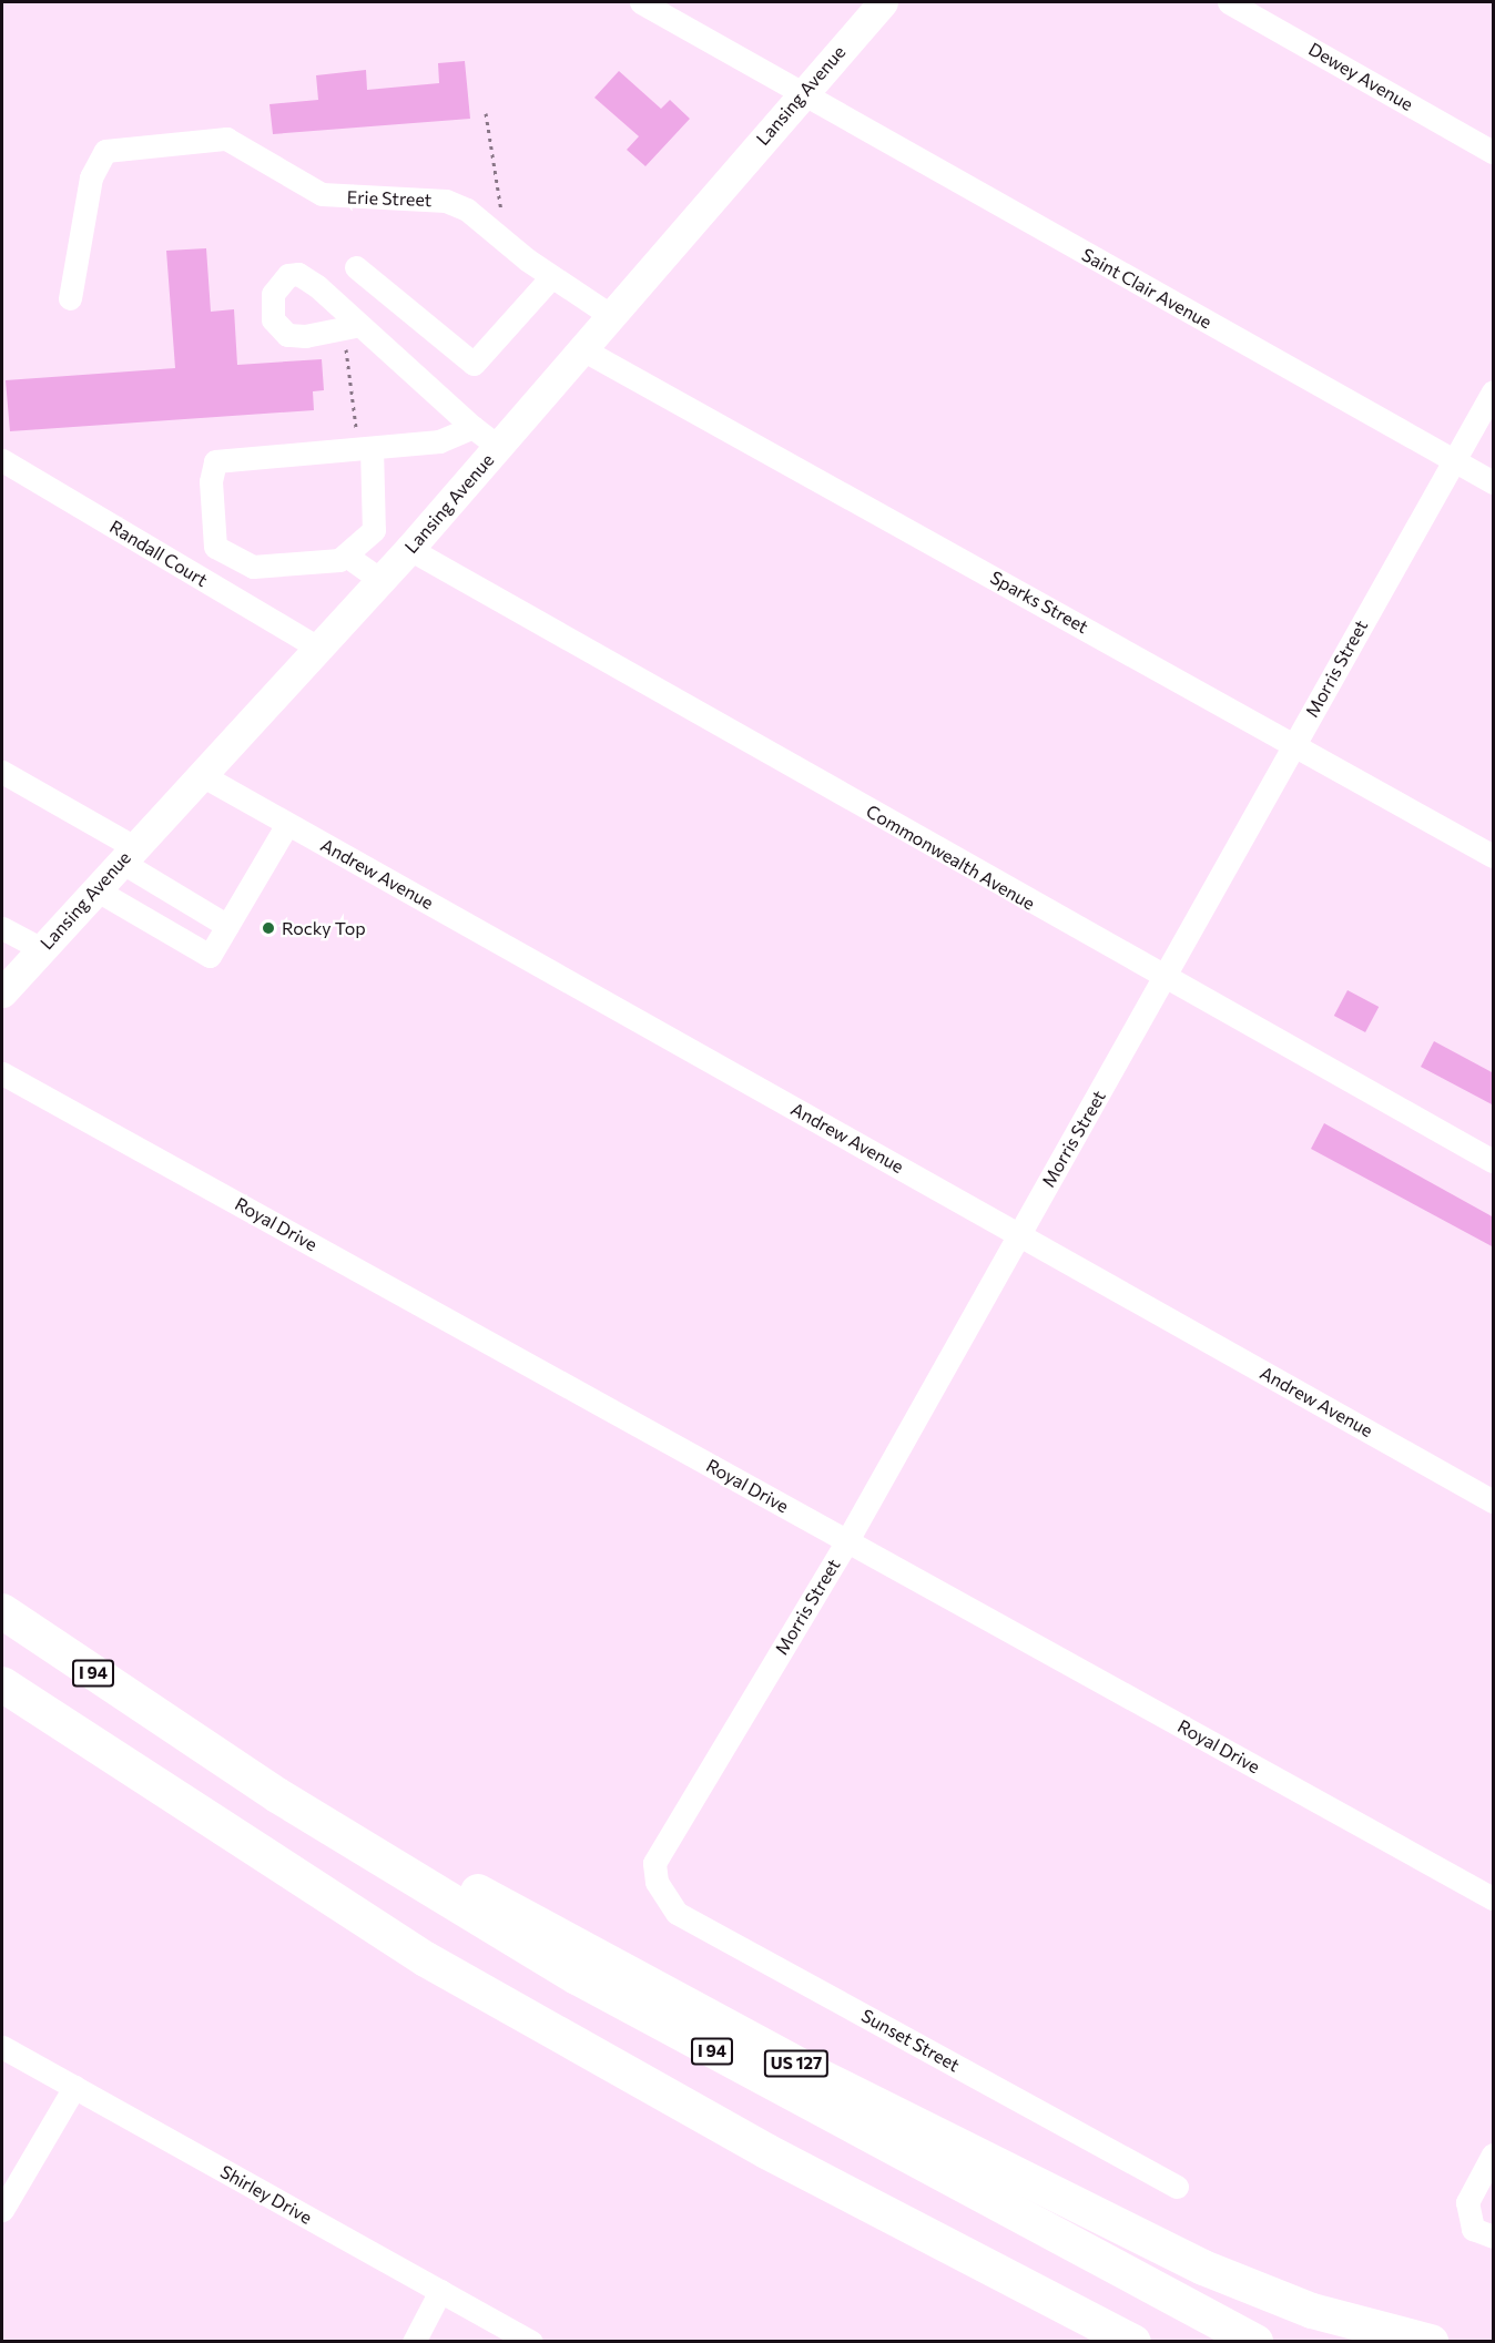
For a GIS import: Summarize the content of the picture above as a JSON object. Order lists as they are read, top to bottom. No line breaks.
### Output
{"streets":{"highway":["I 94","US 127"],"main road":["Lansing Avenue"],"street":["Dewey Avenue","Erie Street","Saint Clair Avenue","Randall Court","Sparks Street","Morris Street","Commonwealth Avenue","Andrew Avenue","Royal Drive","Sunset Street","Shirley Drive"]},"crossings":[["Lansing Avenue","Erie Street"],["Lansing Avenue","Saint Clair Avenue"],["Lansing Avenue","Randall Court"],["Lansing Avenue","Sparks Street"],["Lansing Avenue","Commonwealth Avenue"],["Lansing Avenue","Andrew Avenue"],["Saint Clair Avenue","Morris Street"],["Sparks Street","Morris Street"],["Morris Street","Commonwealth Avenue"],["Morris Street","Andrew Avenue"],["Morris Street","Royal Drive"],["Morris Street","Sunset Street"],["I 94","US 127"]],"places":["Rocky Top"]}
